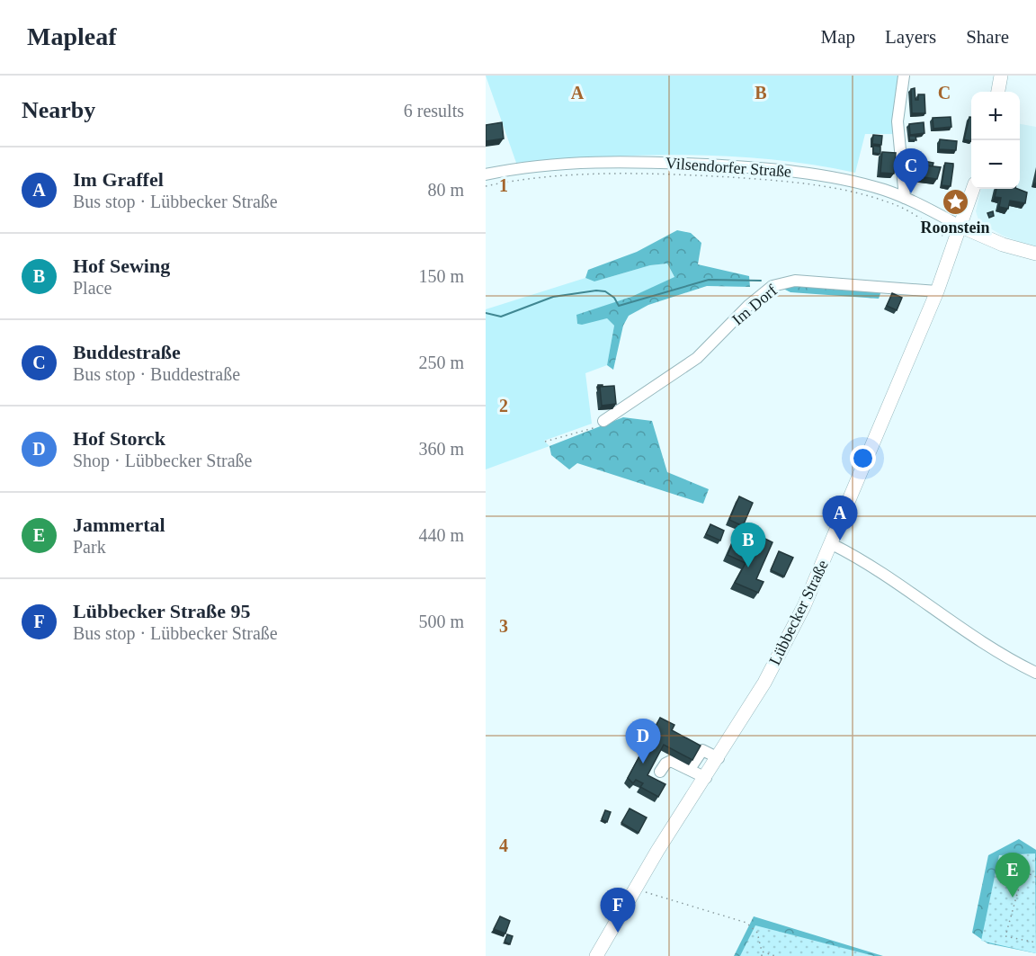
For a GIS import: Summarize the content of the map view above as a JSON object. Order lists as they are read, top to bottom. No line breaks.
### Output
{"streets":{"main road":["Lübbecker Straße"],"street":["Vilsendorfer Straße","Im Dorf"]},"crossings":[["Vilsendorfer Straße","Lübbecker Straße"],["Im Dorf","Lübbecker Straße"]],"places":{"place":["Roonstein"]},"page":{"header":"Mapleaf","nav":["Map","Layers","Share"],"heading":["Nearby","6 results"],"map_buttons":["+","−"],"list":[{"mark":"A","name":"Im Graffel","note":"Bus stop · Lübbecker Straße","value":"80 m"},{"mark":"B","name":"Hof Sewing","note":"Place","value":"150 m"},{"mark":"C","name":"Buddestraße","note":"Bus stop · Buddestraße","value":"250 m"},{"mark":"D","name":"Hof Storck","note":"Shop · Lübbecker Straße","value":"360 m"},{"mark":"E","name":"Jammertal","note":"Park","value":"440 m"},{"mark":"F","name":"Lübbecker Straße 95","note":"Bus stop · Lübbecker Straße","value":"500 m"}],"pins":["C","A","B","D","E","F"]},"grid":{"columns":["A","B","C"],"rows":["1","2","3","4"]}}
